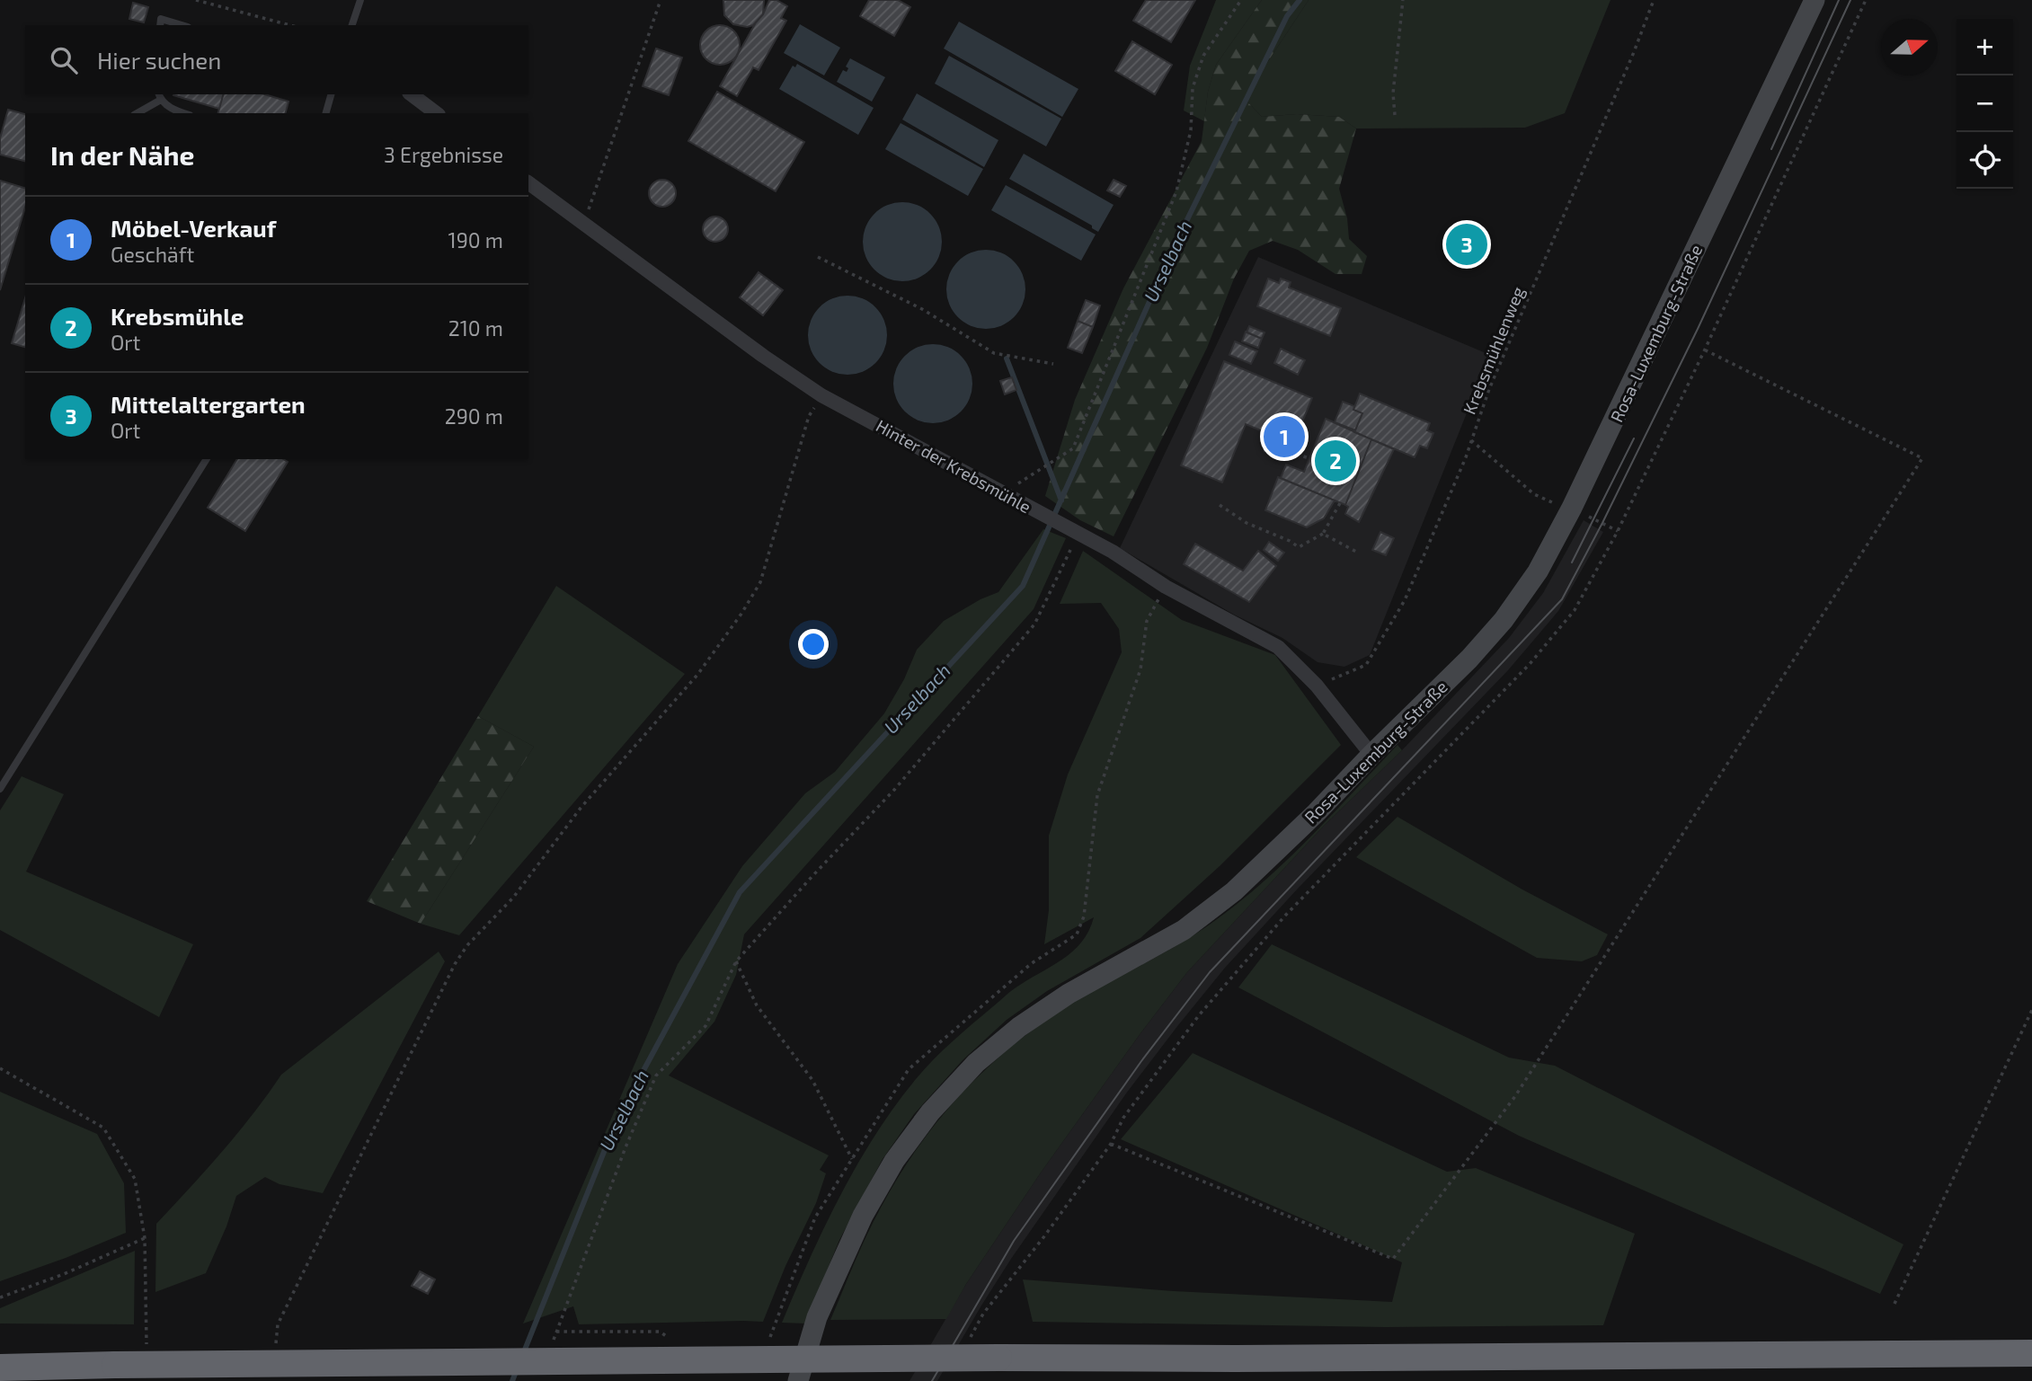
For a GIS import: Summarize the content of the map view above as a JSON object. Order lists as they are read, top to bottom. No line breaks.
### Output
{"streets":{"main road":["Rosa-Luxemburg-Straße"],"street":["Hinter der Krebsmühle"],"path":["Krebsmühlenweg"]},"crossings":[["Rosa-Luxemburg-Straße","Hinter der Krebsmühle"]],"water":["Urselbach"],"north":"right","page":{"map_buttons":["+","−"],"search":"Hier suchen","heading":["In der Nähe","3 Ergebnisse"],"list":[{"mark":"1","name":"Möbel-Verkauf","note":"Geschäft","value":"190 m"},{"mark":"2","name":"Krebsmühle","note":"Ort","value":"210 m"},{"mark":"3","name":"Mittelaltergarten","note":"Ort","value":"290 m"}],"pins":["3","1","2"]}}
